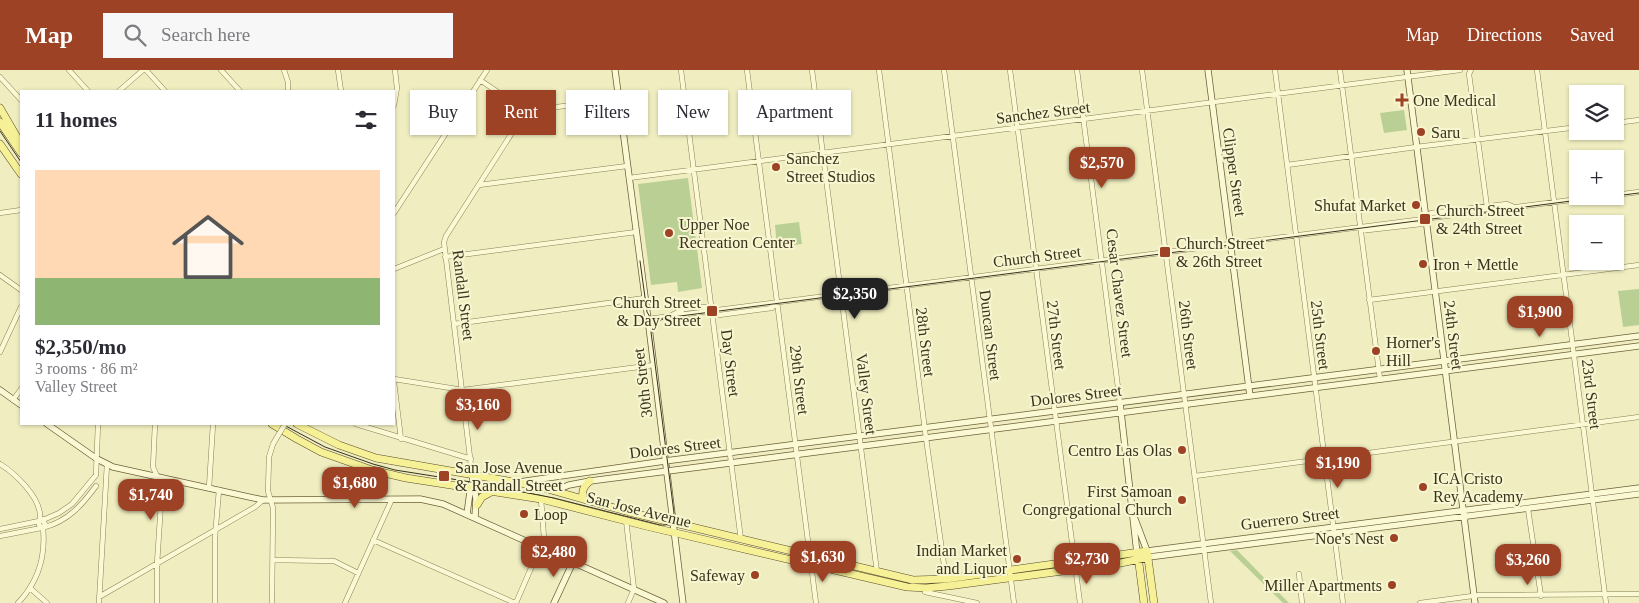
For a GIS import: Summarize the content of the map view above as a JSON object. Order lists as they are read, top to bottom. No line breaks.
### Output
{"streets":{"main road":["Clipper Street","Cesar Chavez Street","Randall Street","24th Street","30th Street","Dolores Street","San Jose Avenue","Guerrero Street"],"street":["Sanchez Street","Church Street","Duncan Street","27th Street","26th Street","25th Street","28th Street","Day Street","29th Street","Valley Street","23rd Street"]},"crossings":[["Sanchez Street","Clipper Street"],["Sanchez Street","Cesar Chavez Street"],["Sanchez Street","Duncan Street"],["Sanchez Street","27th Street"],["Sanchez Street","26th Street"],["Sanchez Street","25th Street"],["Sanchez Street","24th Street"],["Sanchez Street","28th Street"],["Sanchez Street","Day Street"],["Sanchez Street","29th Street"],["Sanchez Street","30th Street"],["Sanchez Street","Valley Street"],["Clipper Street","Church Street"],["Clipper Street","Dolores Street"],["Church Street","Cesar Chavez Street"],["Church Street","Duncan Street"],["Church Street","27th Street"],["Church Street","26th Street"],["Church Street","25th Street"],["Church Street","24th Street"],["Church Street","28th Street"],["Church Street","Day Street"],["Church Street","29th Street"],["Church Street","30th Street"],["Church Street","Valley Street"],["Church Street","23rd Street"],["Cesar Chavez Street","Dolores Street"],["Cesar Chavez Street","Guerrero Street"],["Randall Street","San Jose Avenue"],["Duncan Street","Dolores Street"],["Duncan Street","Guerrero Street"],["27th Street","Dolores Street"],["27th Street","Guerrero Street"],["26th Street","Dolores Street"],["26th Street","Guerrero Street"],["25th Street","Dolores Street"],["25th Street","Guerrero Street"],["24th Street","Dolores Street"],["24th Street","Guerrero Street"],["28th Street","Dolores Street"],["28th Street","San Jose Avenue"],["28th Street","Guerrero Street"],["Day Street","Dolores Street"],["Day Street","San Jose Avenue"],["29th Street","Dolores Street"],["29th Street","San Jose Avenue"],["30th Street","Dolores Street"],["30th Street","San Jose Avenue"],["Valley Street","Dolores Street"],["Valley Street","San Jose Avenue"],["23rd Street","Dolores Street"],["23rd Street","Guerrero Street"],["Dolores Street","San Jose Avenue"],["San Jose Avenue","Guerrero Street"]],"places":{"health":["One Medical"],"other":["Saru","Sanchez Street Studios","Shufat Market","Upper Noe Recreation Center","Iron + Mettle","Horner's Hill","Centro Las Olas","ICA Cristo Rey Academy","First Samoan Congregational Church","Loop","Noe's Nest","Indian Market and Liquor","Safeway","Miller Apartments"],"transit":["Church Street & 24th Street","Church Street & 26th Street","Church Street & Day Street","San Jose Avenue & Randall Street"]},"page":{"header":"Map","search":"Search here","nav":["Map","Directions","Saved"],"map_buttons":["+","−"],"chip":["Buy","Rent","Filters","New","Apartment"],"heading":"11 homes","price":["$2,570","$2,350","$1,900","$3,160","$1,190","$1,680","$1,740","$2,480","$1,630","$2,730","$3,260"],"list":[{"name":"$2,350/mo","note":"3 rooms · 86 m² · Valley Street"}]}}
